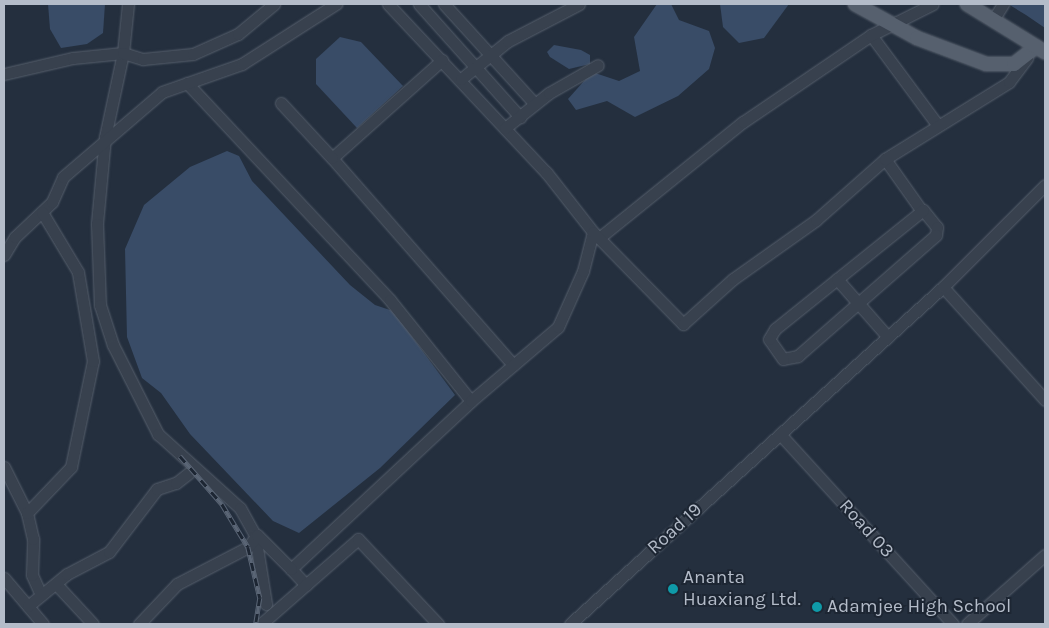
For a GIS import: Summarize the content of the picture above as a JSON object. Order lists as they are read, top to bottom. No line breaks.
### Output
{"streets":{"street":["Road 19","Road 03"]},"crossings":[["Road 19","Road 03"]],"places":["Ananta Huaxiang Ltd.","Adamjee High School"]}
